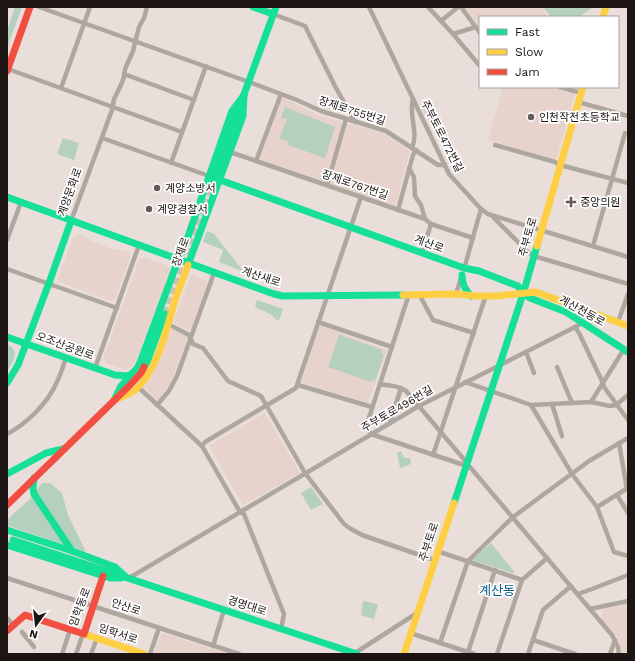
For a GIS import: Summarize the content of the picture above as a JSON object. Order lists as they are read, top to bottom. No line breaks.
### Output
{"streets":{"street":["장제로755번길","주부토로472번길","장제로767번길","계양문화로","주부토로","계산로","장제로","계산새로","계산천동로","오조산공원로","주부토로496번길","경명대로","임학동로","안산로","임학서로"]},"crossings":[["장제로755번길","주부토로472번길"],["장제로755번길","계양문화로"],["장제로755번길","장제로"],["주부토로472번길","주부토로"],["장제로767번길","장제로"],["계양문화로","계산새로"],["계양문화로","오조산공원로"],["주부토로","계산로"],["주부토로","계산새로"],["주부토로","계산천동로"],["주부토로","주부토로496번길"],["계산로","장제로"],["계산로","계산새로"],["계산로","계산천동로"],["장제로","계산새로"],["계산새로","계산천동로"],["계산천동로","주부토로496번길"],["주부토로496번길","경명대로"],["경명대로","임학동로"],["임학동로","안산로"],["임학동로","임학서로"]],"districts":["계산동"],"places":{"other":["인천작전초등학교","계양소방서","계양경찰서"],"health":["중앙의원"]},"legend":["Fast","Slow","Jam"],"north":"bottom"}
